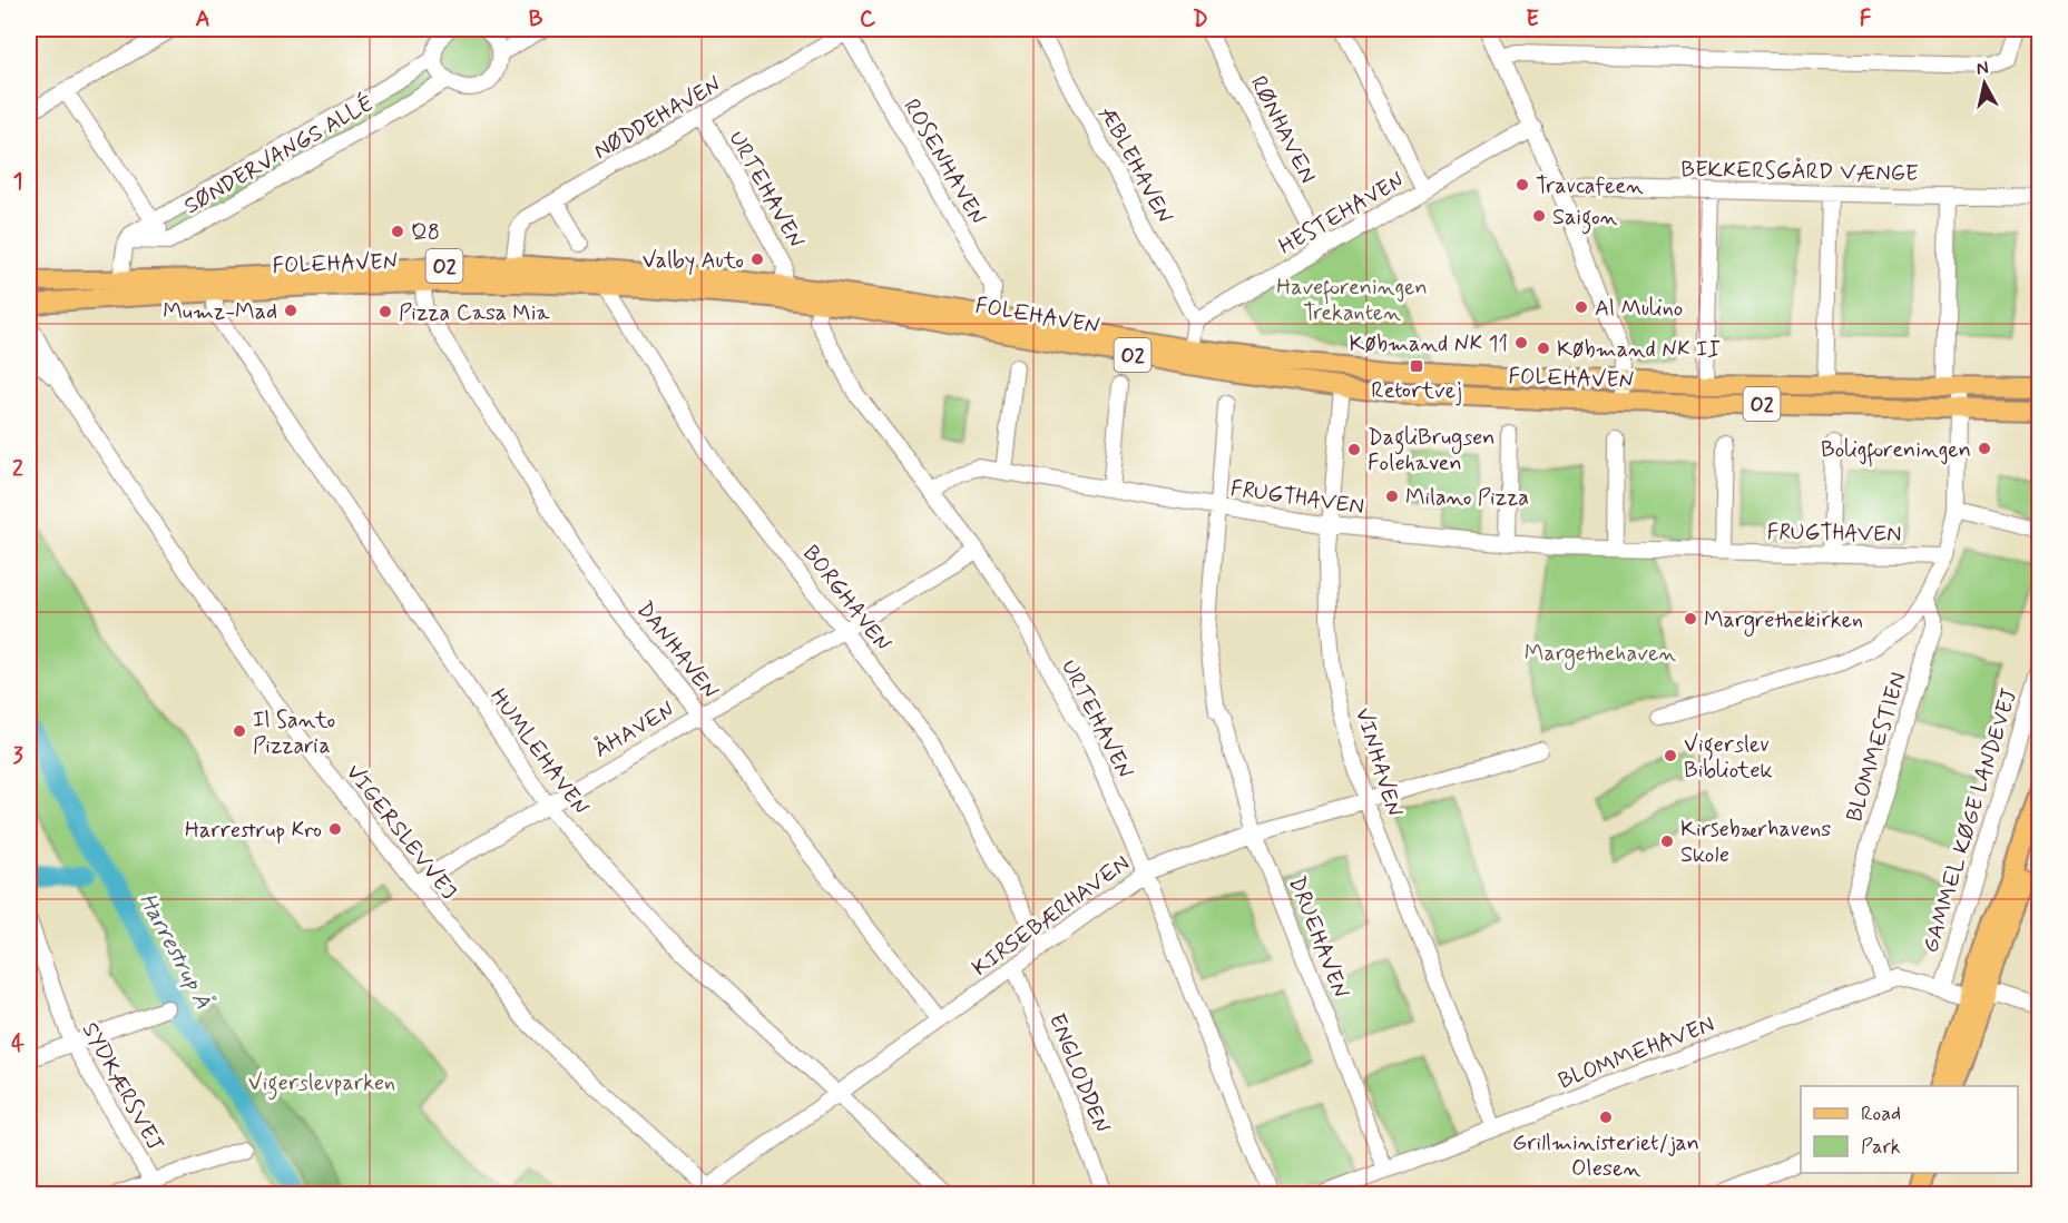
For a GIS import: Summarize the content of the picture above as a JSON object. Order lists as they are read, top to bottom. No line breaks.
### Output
{"streets":{"main road":["FOLEHAVEN","O2"],"street":["NØDDEHAVEN","RØNHAVEN","SØNDERVANGS ALLÉ","ROSENHAVEN","ÆBLEHAVEN","BEKKERSGÅRD VÆNGE","URTEHAVEN","HESTEHAVEN","FRUGTHAVEN","BORGHAVEN","DANHAVEN","ÅHAVEN","BLOMMESTIEN","HUMLEHAVEN","VINHAVEN","GAMMEL KØGE LANDEVEJ","VIGERSLEVVEJ","KIRSEBÆRHAVEN","DRUEHAVEN","BLOMMEHAVEN","ENGLODDEN","SYDKÆRSVEJ"]},"crossings":[["NØDDEHAVEN","ROSENHAVEN"],["NØDDEHAVEN","URTEHAVEN"],["NØDDEHAVEN","FOLEHAVEN"],["RØNHAVEN","HESTEHAVEN"],["ROSENHAVEN","FOLEHAVEN"],["ÆBLEHAVEN","HESTEHAVEN"],["URTEHAVEN","FOLEHAVEN"],["URTEHAVEN","FRUGTHAVEN"],["URTEHAVEN","ÅHAVEN"],["URTEHAVEN","KIRSEBÆRHAVEN"],["FOLEHAVEN","BORGHAVEN"],["FOLEHAVEN","DANHAVEN"],["FOLEHAVEN","HUMLEHAVEN"],["FOLEHAVEN","VINHAVEN"],["FRUGTHAVEN","VINHAVEN"],["FRUGTHAVEN","DRUEHAVEN"],["BORGHAVEN","ÅHAVEN"],["BORGHAVEN","KIRSEBÆRHAVEN"],["DANHAVEN","ÅHAVEN"],["DANHAVEN","KIRSEBÆRHAVEN"],["ÅHAVEN","HUMLEHAVEN"],["ÅHAVEN","VIGERSLEVVEJ"],["BLOMMESTIEN","BLOMMEHAVEN"],["HUMLEHAVEN","KIRSEBÆRHAVEN"],["VINHAVEN","KIRSEBÆRHAVEN"],["VINHAVEN","BLOMMEHAVEN"],["GAMMEL KØGE LANDEVEJ","BLOMMEHAVEN"],["VIGERSLEVVEJ","KIRSEBÆRHAVEN"],["KIRSEBÆRHAVEN","DRUEHAVEN"],["KIRSEBÆRHAVEN","ENGLODDEN"],["DRUEHAVEN","BLOMMEHAVEN"]],"water":["Harrestrup Å"],"parks":["Haveforeningen Trekanten","Margethehaven","Vigerslevparken"],"places":{"other":["Travcafeen","Saigon","Q8","Valby Auto","Al Mulino","Mumz-Mad","Pizza Casa Mia","Købmand NK 11","Købmand NK II","Boligforeningen","DagliBrugsen Folehaven","Milano Pizza","Margrethekirken","Il Santo Pizzaria","Vigerslev Bibliotek","Harrestrup Kro","Kirsebærhavens Skole","Grillministeriet/jan Olesen"],"transit":["Retortvej"]},"legend":["Road","Park"],"north":"top","grid":{"columns":["A","B","C","D","E","F"],"rows":["1","2","3","4"]}}
